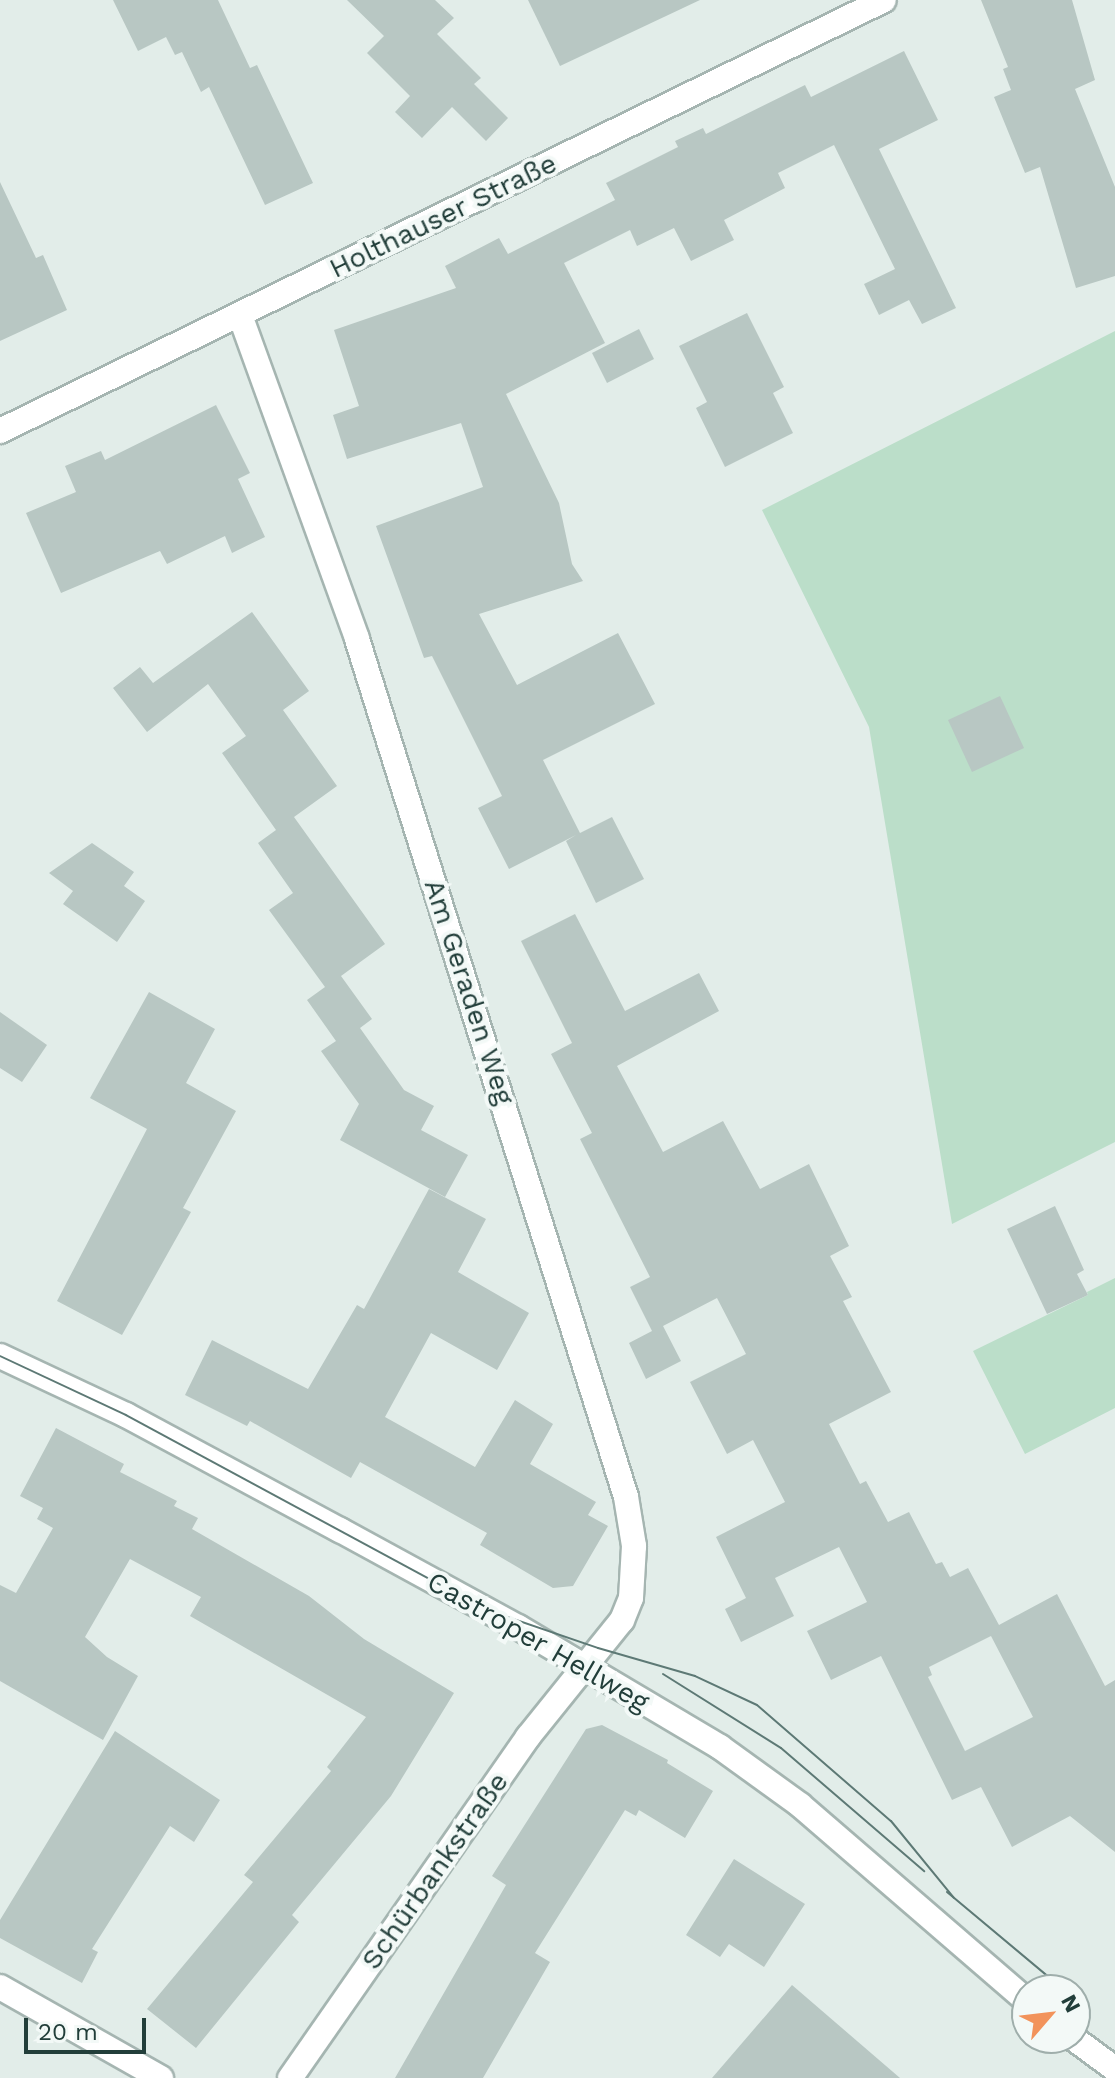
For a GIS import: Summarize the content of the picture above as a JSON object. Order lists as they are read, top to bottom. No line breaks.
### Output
{"streets":{"street":["Holthauser Straße","Am Geraden Weg","Castroper Hellweg","Schürbankstraße"]},"crossings":[["Holthauser Straße","Am Geraden Weg"],["Am Geraden Weg","Castroper Hellweg"],["Am Geraden Weg","Schürbankstraße"],["Castroper Hellweg","Schürbankstraße"]],"scale_bar":"20 m","north":"top right"}
